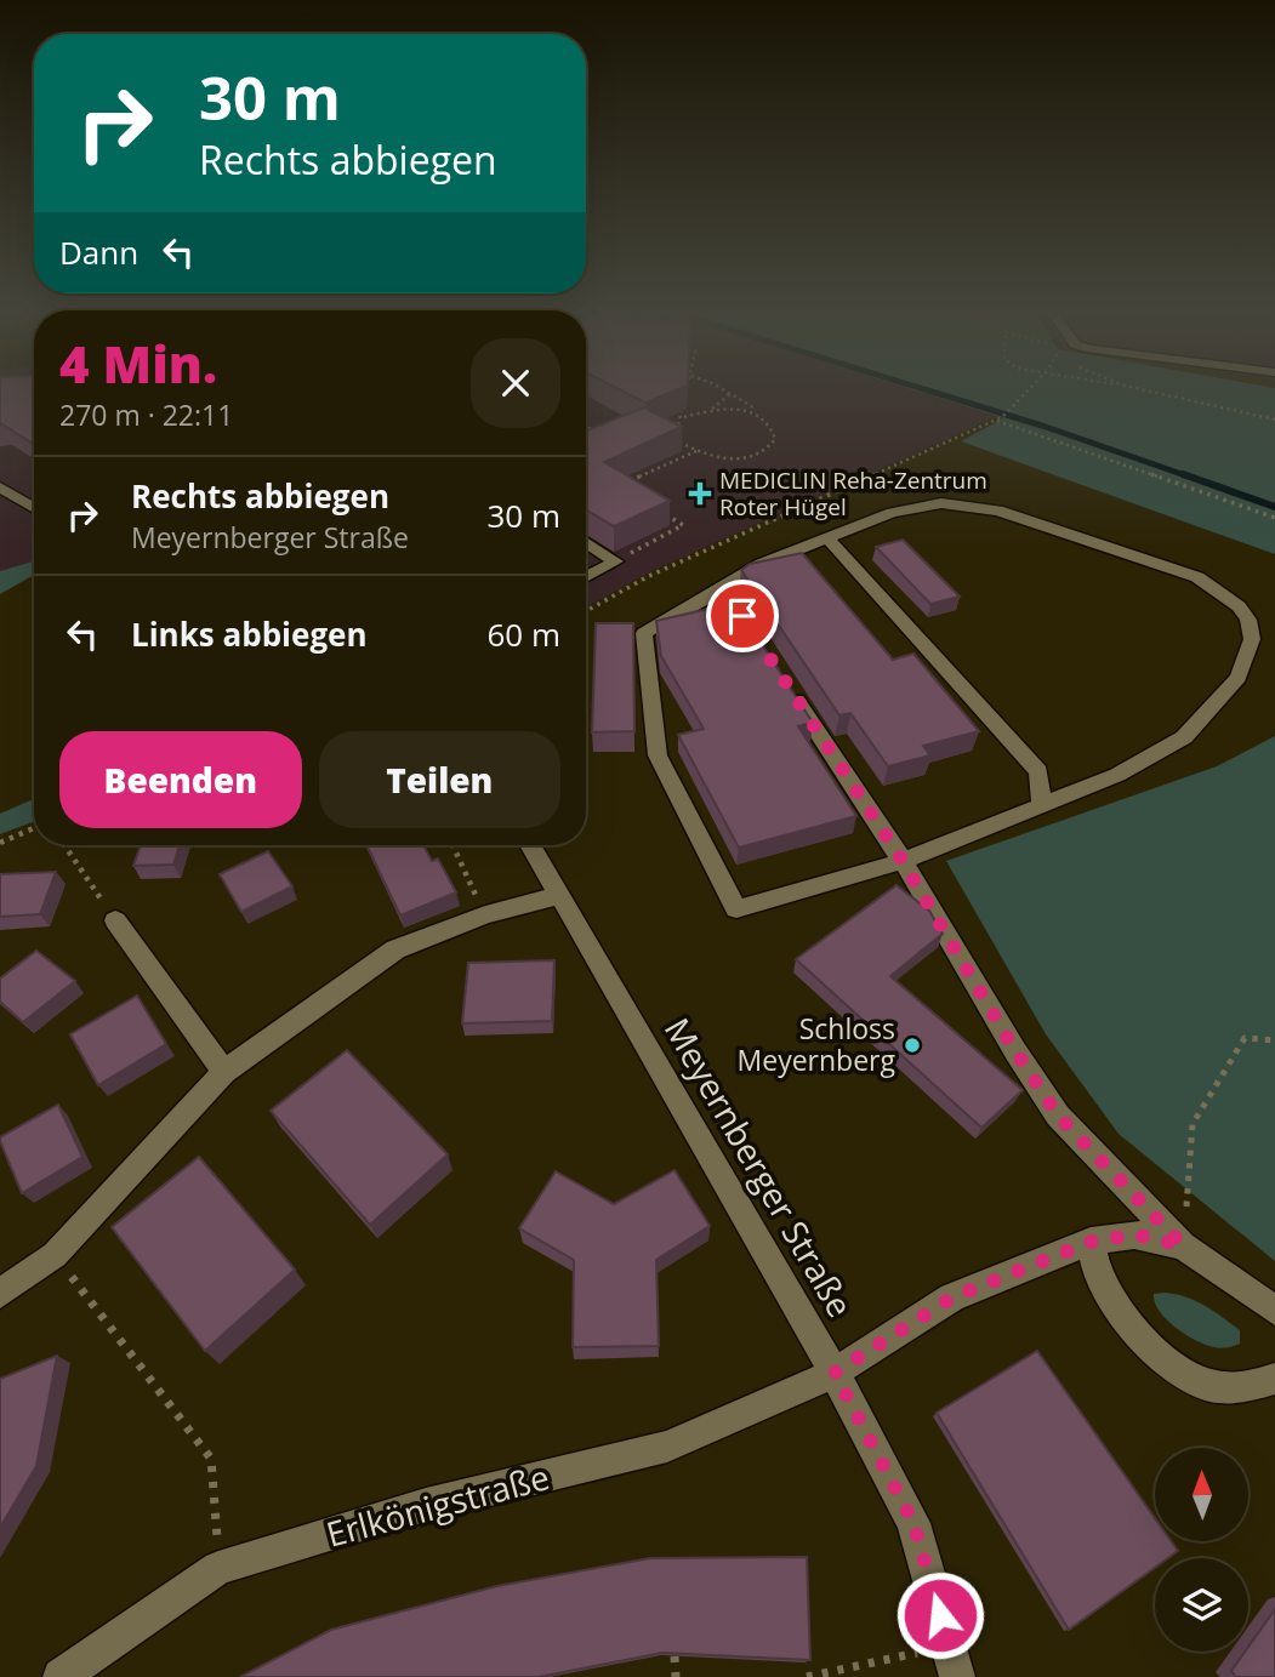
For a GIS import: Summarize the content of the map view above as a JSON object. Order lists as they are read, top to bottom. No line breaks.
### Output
{"streets":{"street":["Meyernberger Straße","Erlkönigstraße"]},"crossings":[["Meyernberger Straße","Erlkönigstraße"]],"places":{"health":["MEDICLIN Reha-Zentrum Roter Hügel"],"other":["Schloss Meyernberg"]},"north":"top","page":{"turn":["30 m","Rechts abbiegen"],"then":"Dann","heading":["4 Min.","270 m · 22:11"],"list":[{"name":"Rechts abbiegen","note":"Meyernberger Straße","value":"30 m"},{"name":"Links abbiegen","value":"60 m"}],"buttons":["Beenden","Teilen"]}}
